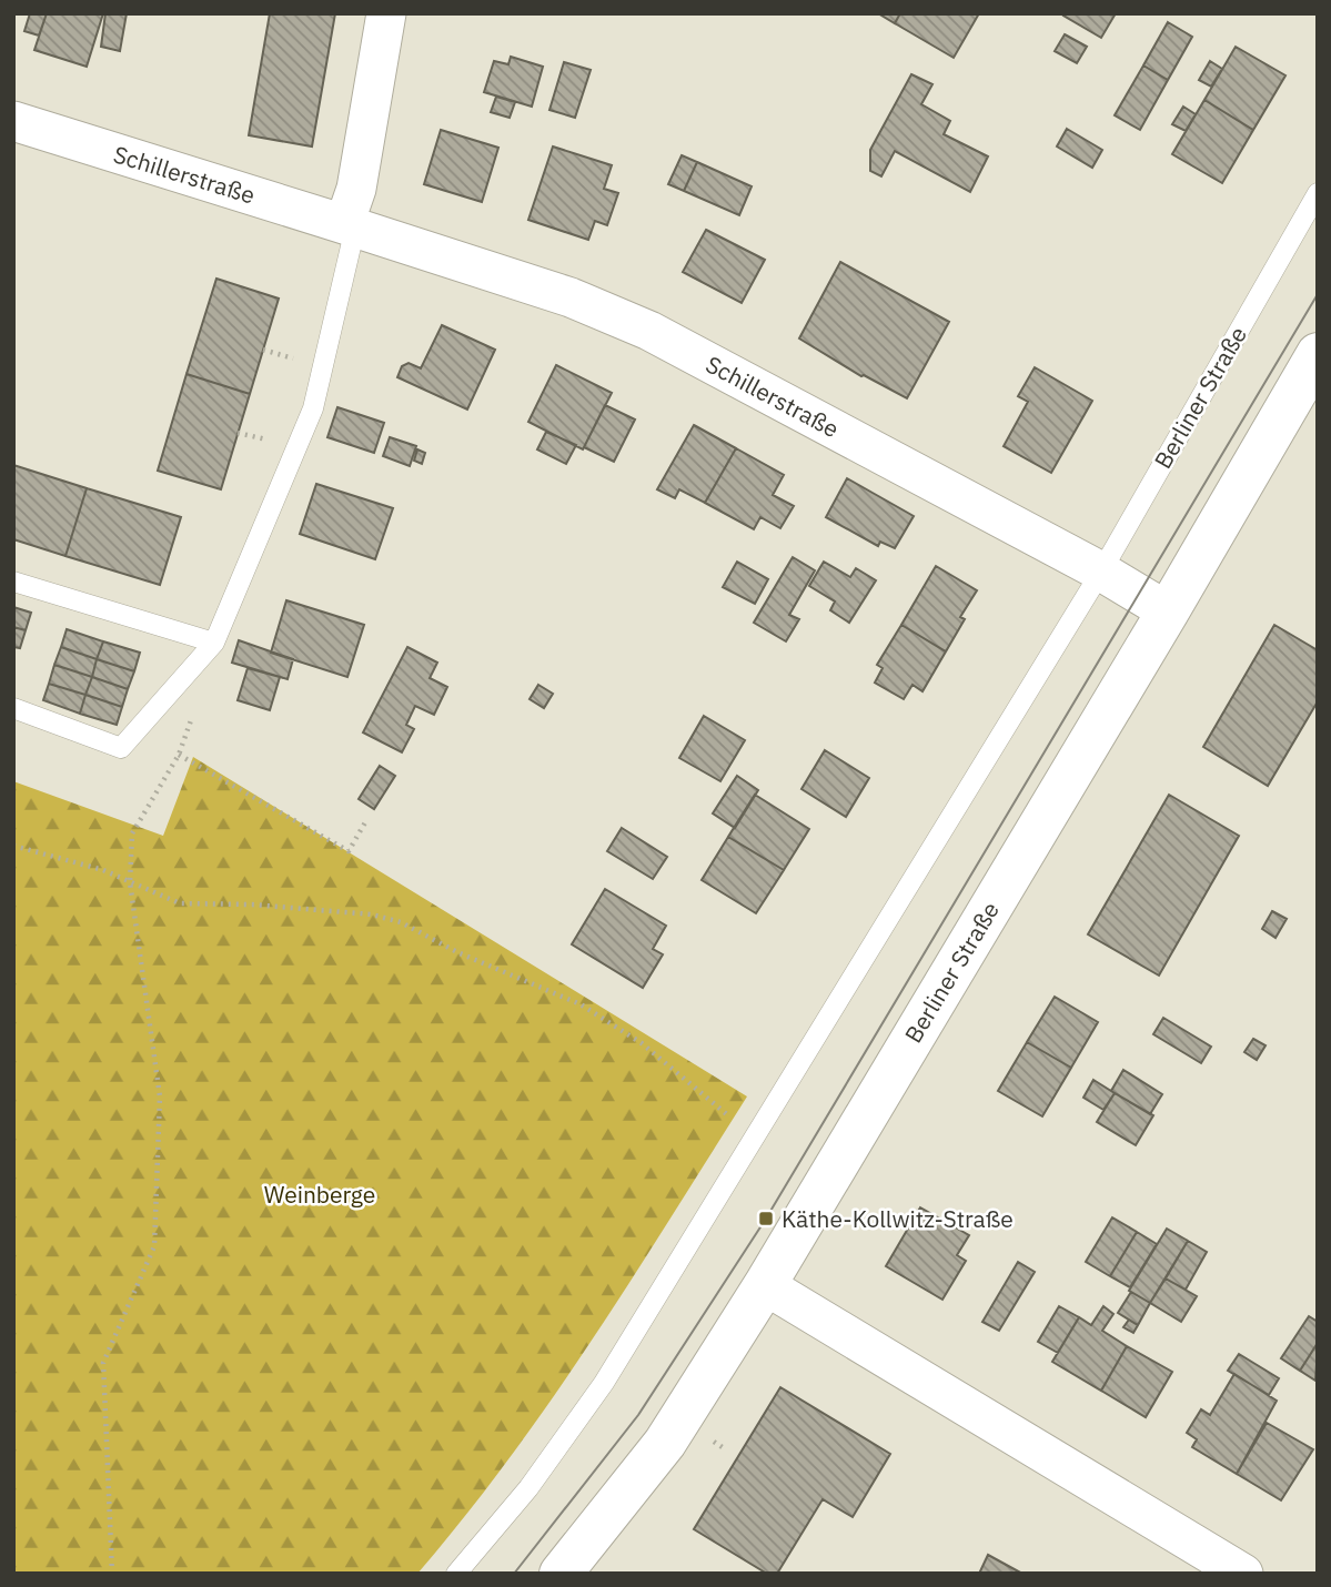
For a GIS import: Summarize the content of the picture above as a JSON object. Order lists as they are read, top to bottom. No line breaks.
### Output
{"streets":{"street":["Schillerstraße","Berliner Straße"]},"crossings":[["Schillerstraße","Berliner Straße"]],"parks":["Weinberge"],"places":{"transit":["Käthe-Kollwitz-Straße"]}}
